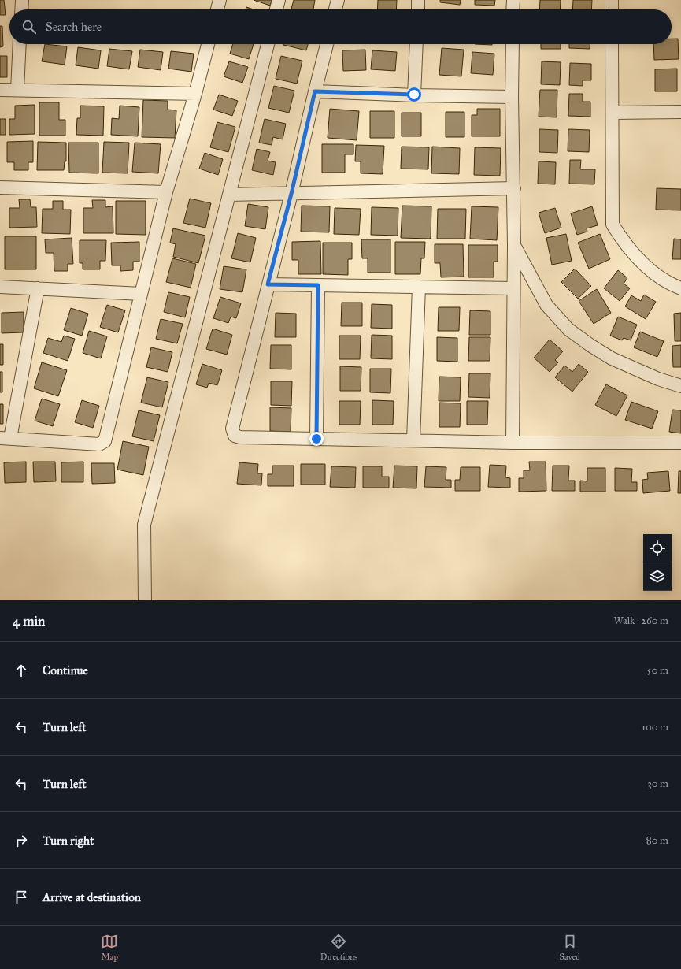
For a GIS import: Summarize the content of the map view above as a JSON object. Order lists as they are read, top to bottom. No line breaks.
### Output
{"page":{"search":"Search here","heading":["4 min","Walk · 260 m"],"list":[["Continue","50 m"],["Turn left","100 m"],["Turn left","30 m"],["Turn right","80 m"],"Arrive at destination"],"nav":["Map","Directions","Saved"]}}
